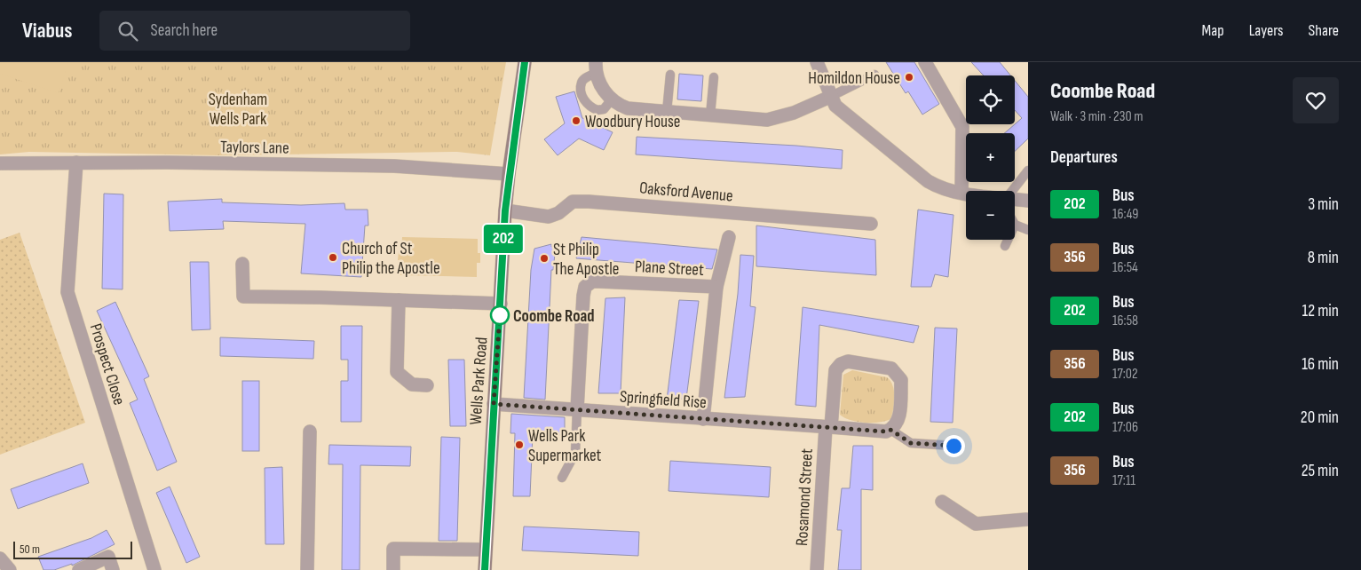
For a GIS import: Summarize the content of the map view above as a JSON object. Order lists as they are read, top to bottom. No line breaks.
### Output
{"streets":{"street":["Taylors Lane","Oaksford Avenue","Plane Street","Prospect Close","Wells Park Road","Springfield Rise","Rosamond Street"]},"crossings":[["Taylors Lane","Prospect Close"],["Taylors Lane","Wells Park Road"],["Oaksford Avenue","Wells Park Road"],["Plane Street","Springfield Rise"],["Wells Park Road","Springfield Rise"],["Springfield Rise","Rosamond Street"]],"parks":["Sydenham Wells Park"],"places":["Homildon House","Woodbury House","Church of St Philip the Apostle","St Philip The Apostle","Coombe Road","Wells Park Supermarket"],"lines":["bus line 202"],"scale_bar":"50 m","page":{"header":"Viabus","search":"Search here","nav":["Map","Layers","Share"],"on_map":"202","heading":[["Coombe Road","Walk · 3 min · 230 m"],"Departures"],"map_buttons":["+","−"],"list":[{"mark":"202","name":"Bus","note":"16:49","value":"3 min"},{"mark":"356","name":"Bus","note":"16:54","value":"8 min"},{"mark":"202","name":"Bus","note":"16:58","value":"12 min"},{"mark":"356","name":"Bus","note":"17:02","value":"16 min"},{"mark":"202","name":"Bus","note":"17:06","value":"20 min"},{"mark":"356","name":"Bus","note":"17:11","value":"25 min"}],"scale":"50 m"}}
